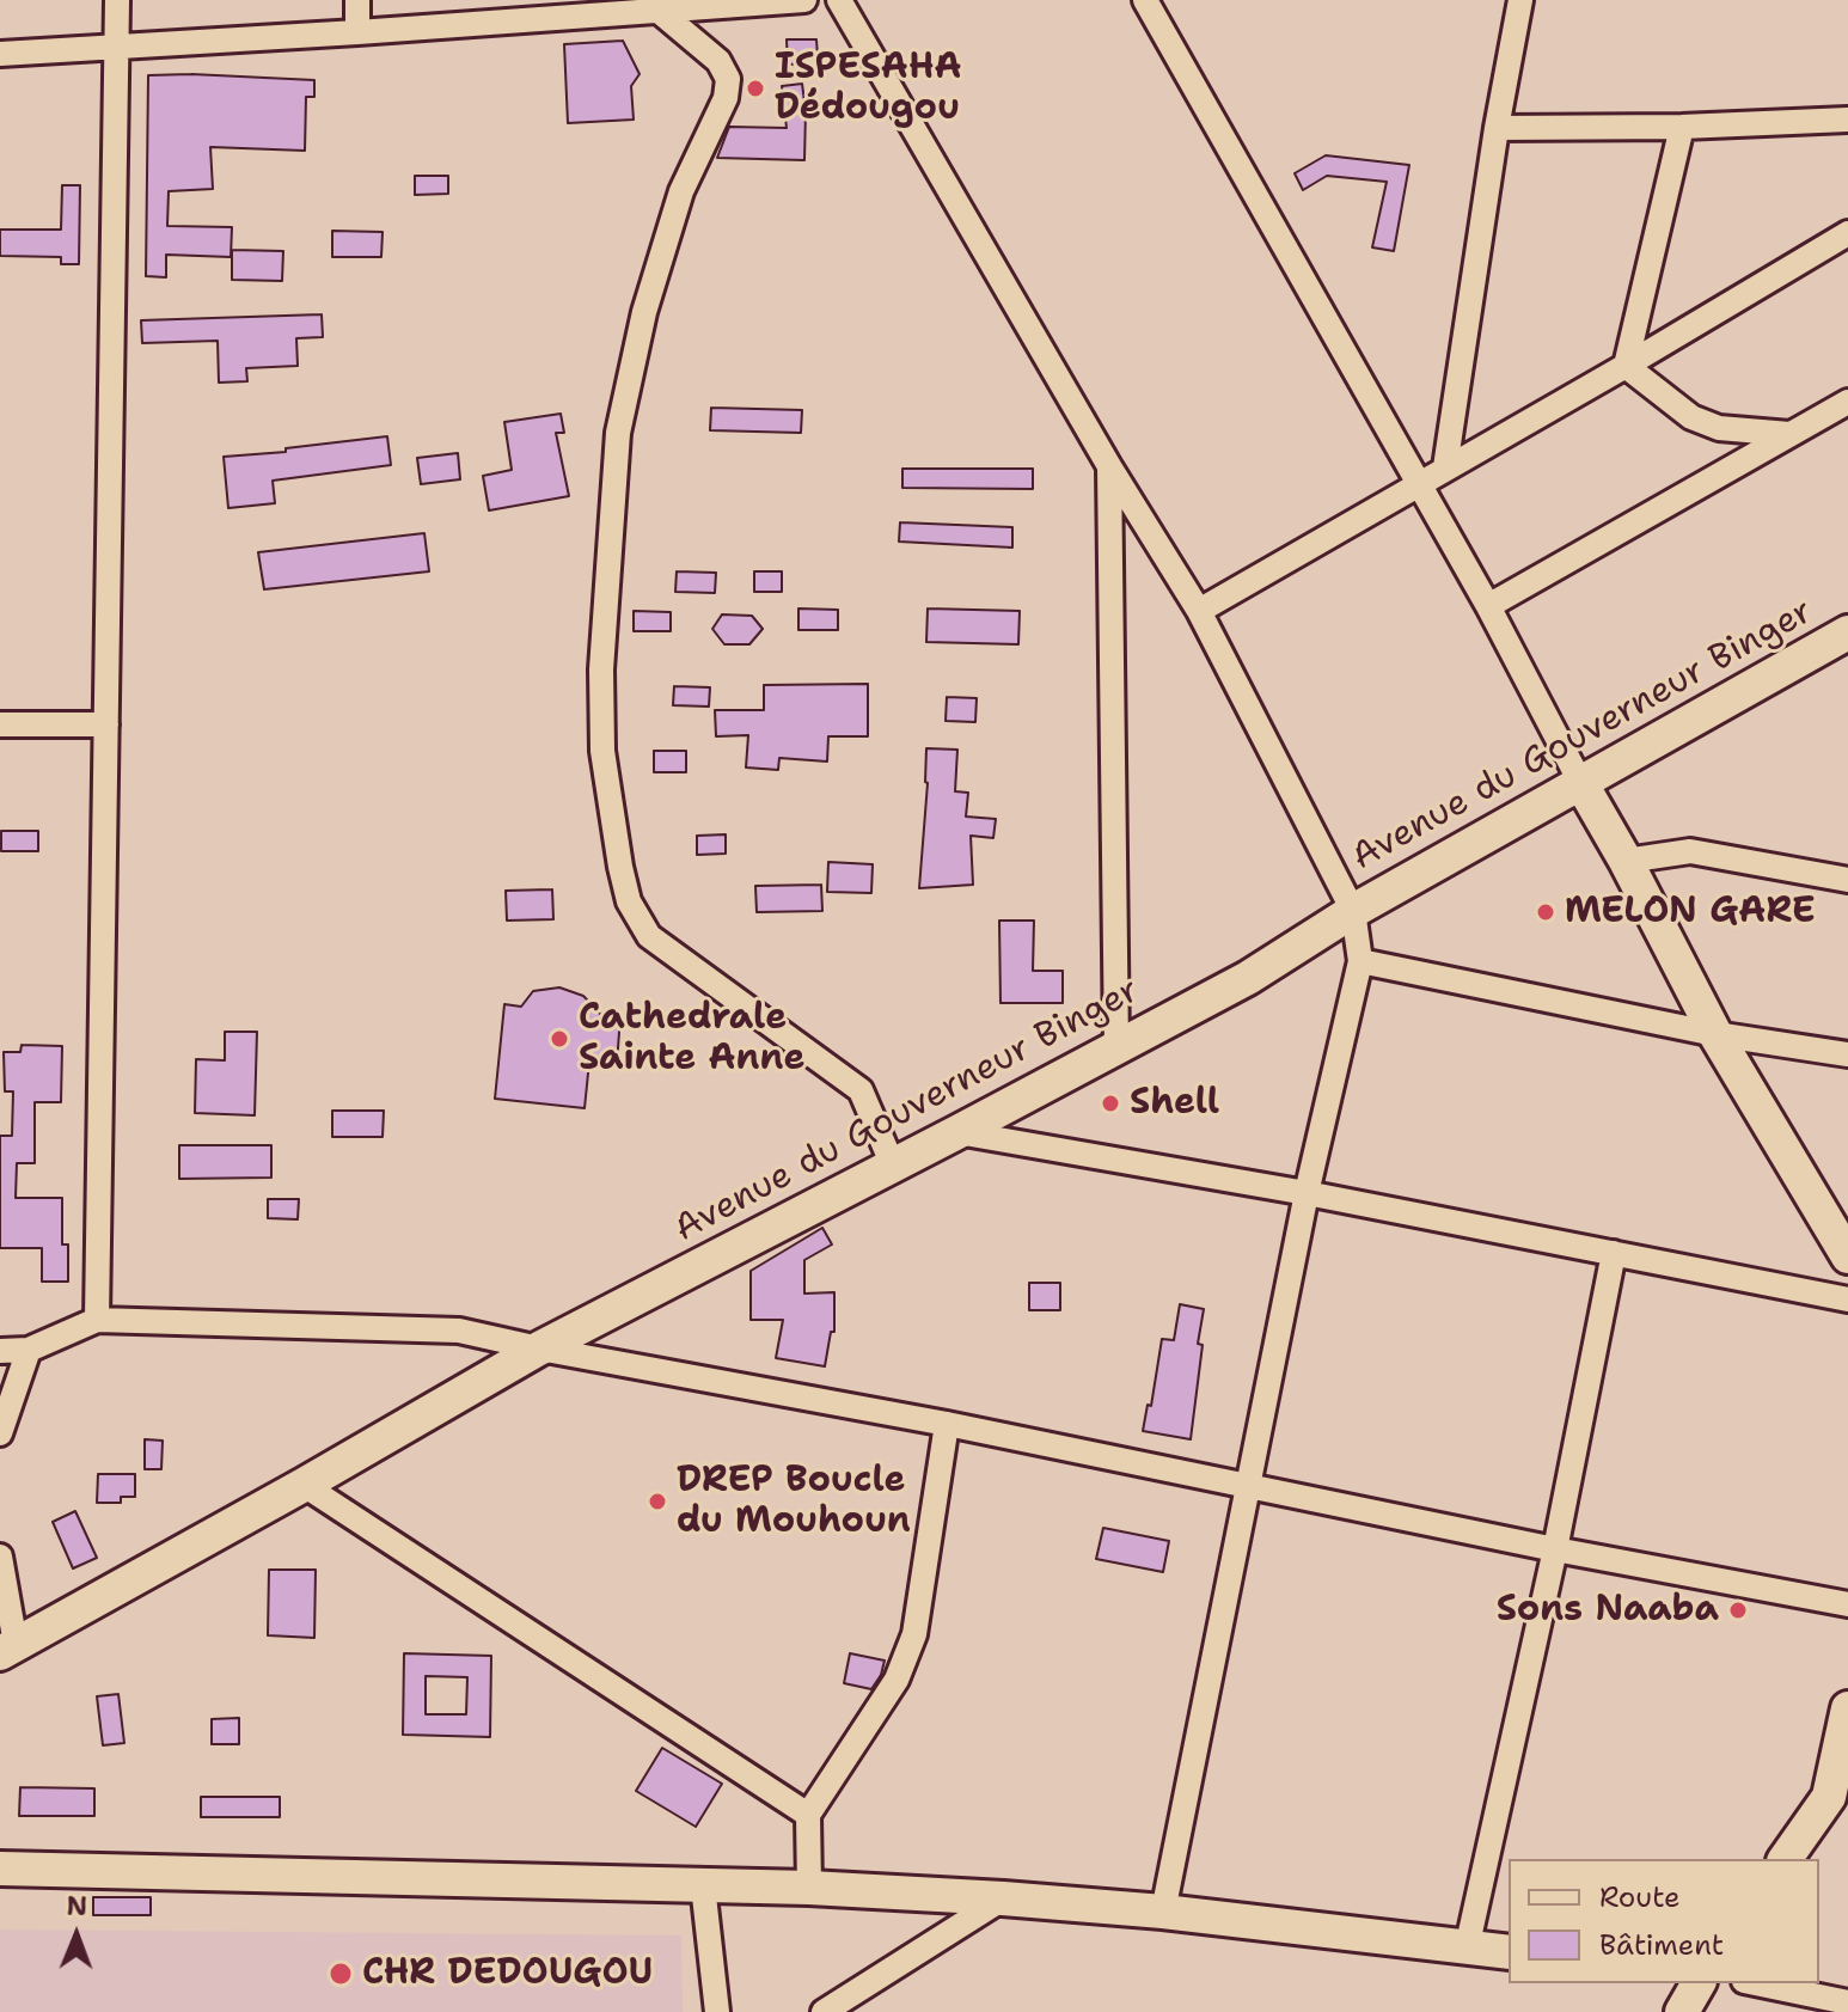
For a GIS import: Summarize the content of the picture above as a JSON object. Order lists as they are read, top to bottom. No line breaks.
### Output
{"streets":{"street":["Avenue du Gouverneur Binger"]},"places":["ISPESAHA Dédougou","MELON GARE","Cathedrale Sainte Anne","Shell","DREP Boucle du Mouhoun","Sons Naaba","CHR DEDOUGOU"],"legend":["Route","Bâtiment"],"north":"top"}
